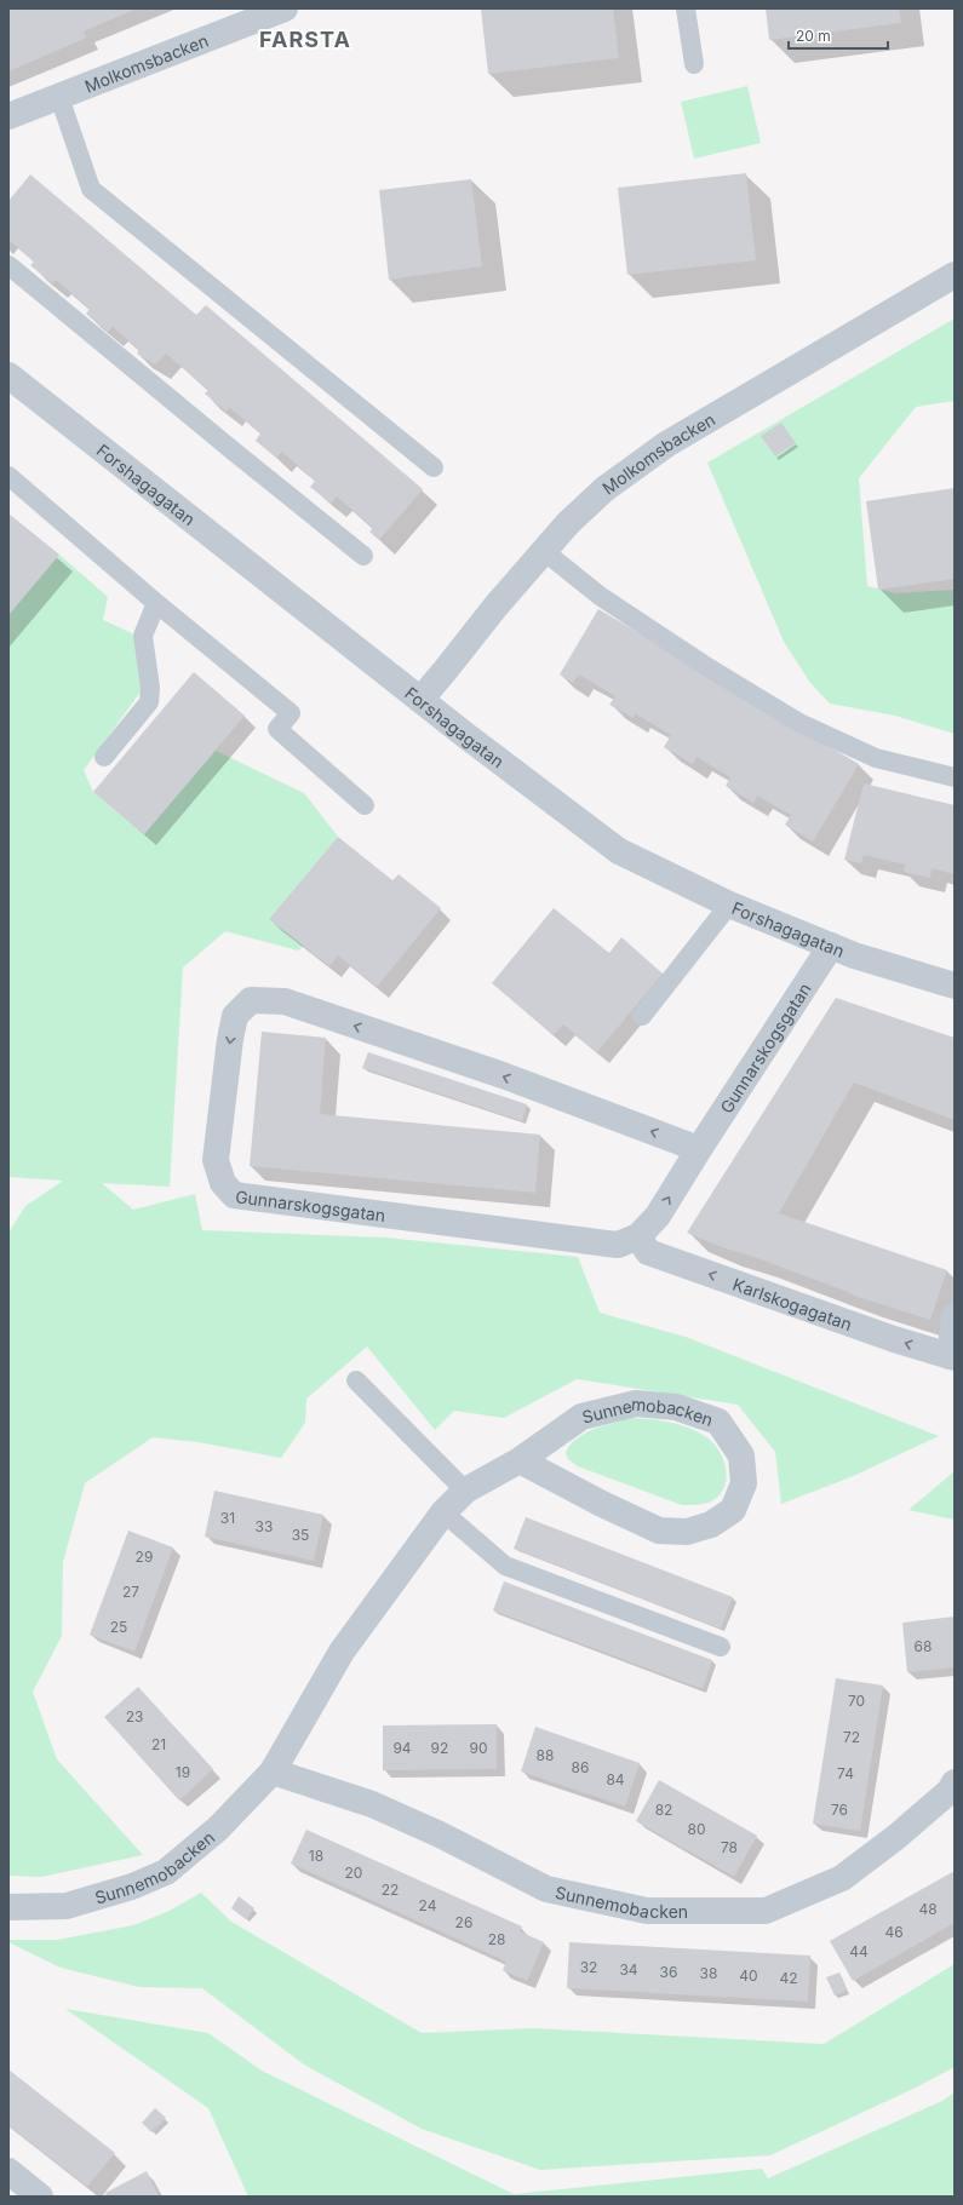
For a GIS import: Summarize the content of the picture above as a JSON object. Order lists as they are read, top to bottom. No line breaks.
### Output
{"streets":{"street":["Molkomsbacken","Forshagagatan","Gunnarskogsgatan","Karlskogagatan","Sunnemobacken"]},"crossings":[["Molkomsbacken","Forshagagatan"],["Forshagagatan","Gunnarskogsgatan"],["Gunnarskogsgatan","Karlskogagatan"]],"one_way":["Karlskogagatan"],"districts":["FARSTA"],"house_numbers":["31","33","35","29","27","25","68","70","23","72","21","94","92","90","88","86","19","74","84","82","76","80","78","18","20","22","24","48","26","46","28","44","32","34","36","38","40","42"],"scale_bar":"20 m"}
